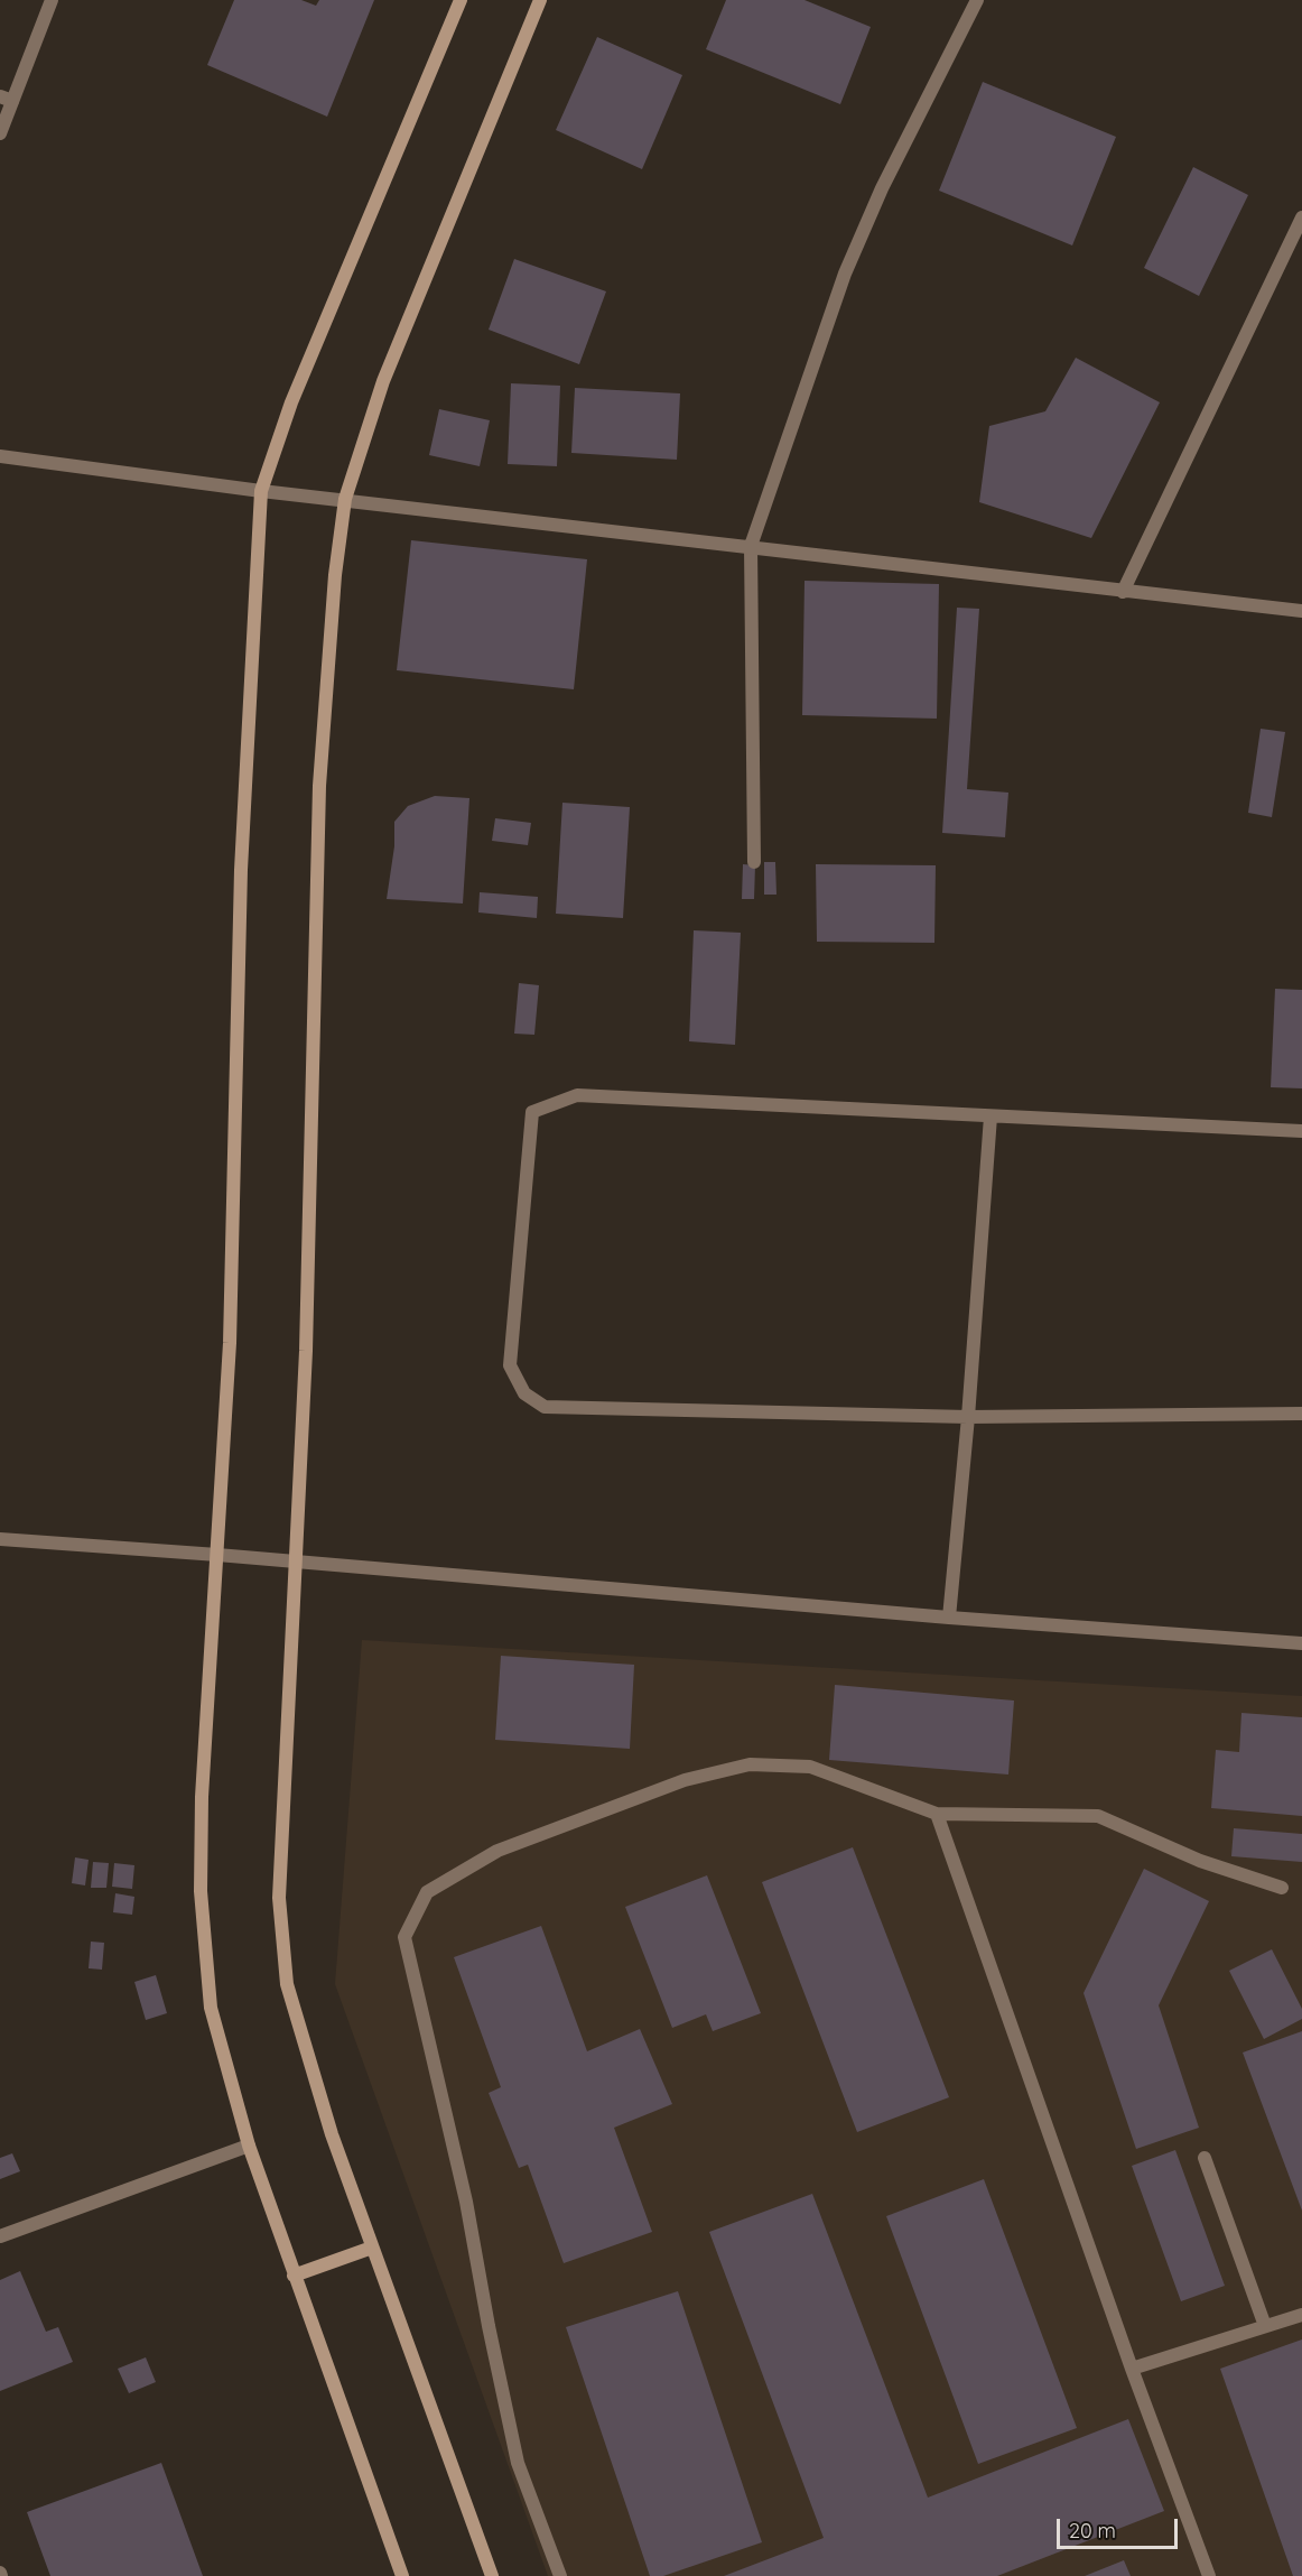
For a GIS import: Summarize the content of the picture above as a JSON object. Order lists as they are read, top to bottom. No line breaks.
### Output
{"scale_bar":"20 m"}
